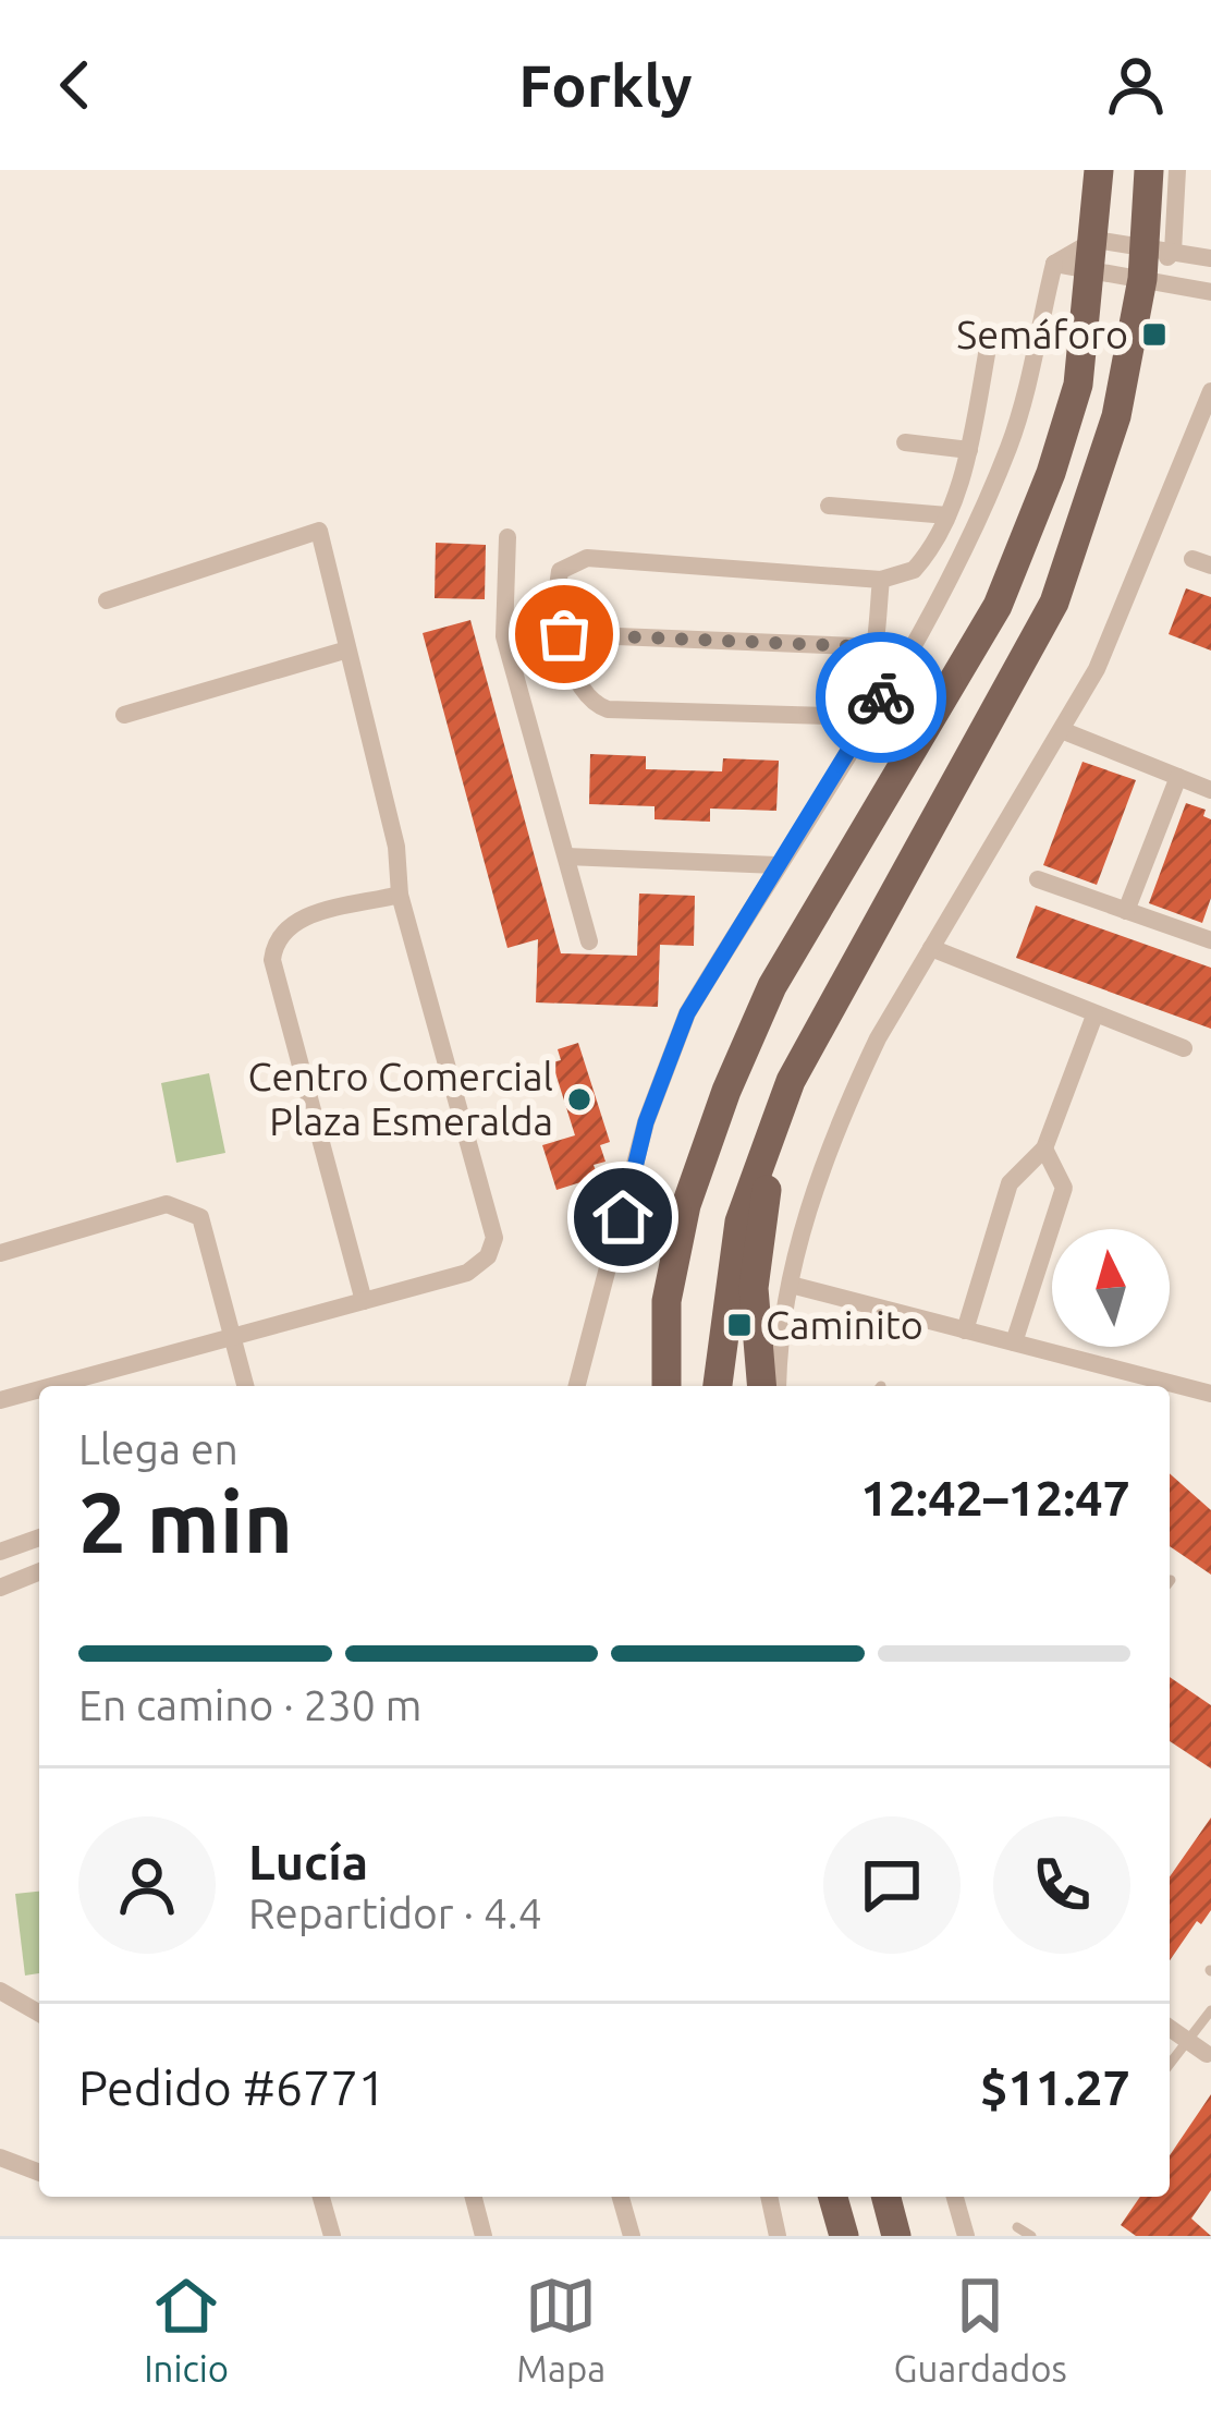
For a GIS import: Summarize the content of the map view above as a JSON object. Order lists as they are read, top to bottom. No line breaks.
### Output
{"places":{"transit":["Semáforo","Caminito"],"other":["Centro Comercial Plaza Esmeralda"]},"north":"top","page":{"header":"Forkly","heading":["2 min","Llega en","12:42–12:47"],"panel":["Lucía","Repartidor · 4.4","Pedido #6771","$11.27"],"bar":"En camino · 230 m","tabs":["Inicio","Mapa","Guardados"]}}
